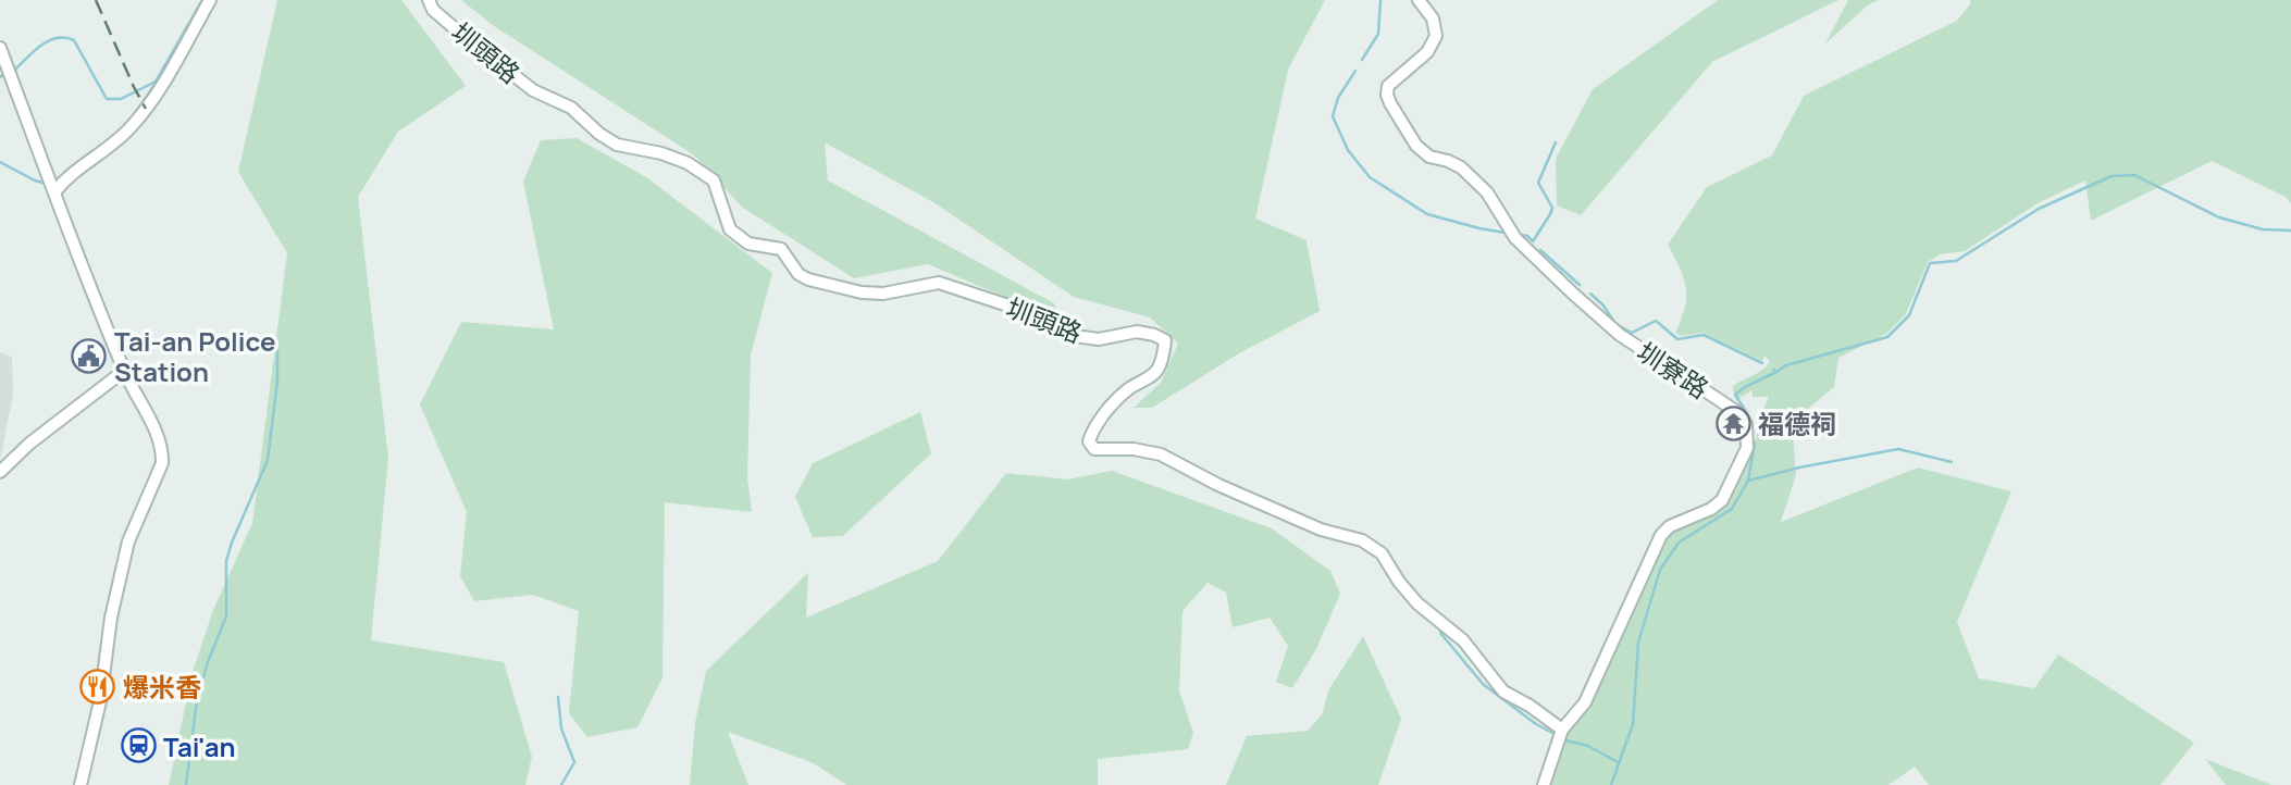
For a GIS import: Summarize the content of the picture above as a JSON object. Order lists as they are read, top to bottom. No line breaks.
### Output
{"streets":{"street":["圳頭路","圳寮路"]},"crossings":[["圳頭路","圳寮路"]],"places":{"public building":["Tai-an Police Station"],"temple":["福德祠"],"restaurant":["爆米香"],"station":["Tai'an"]}}
